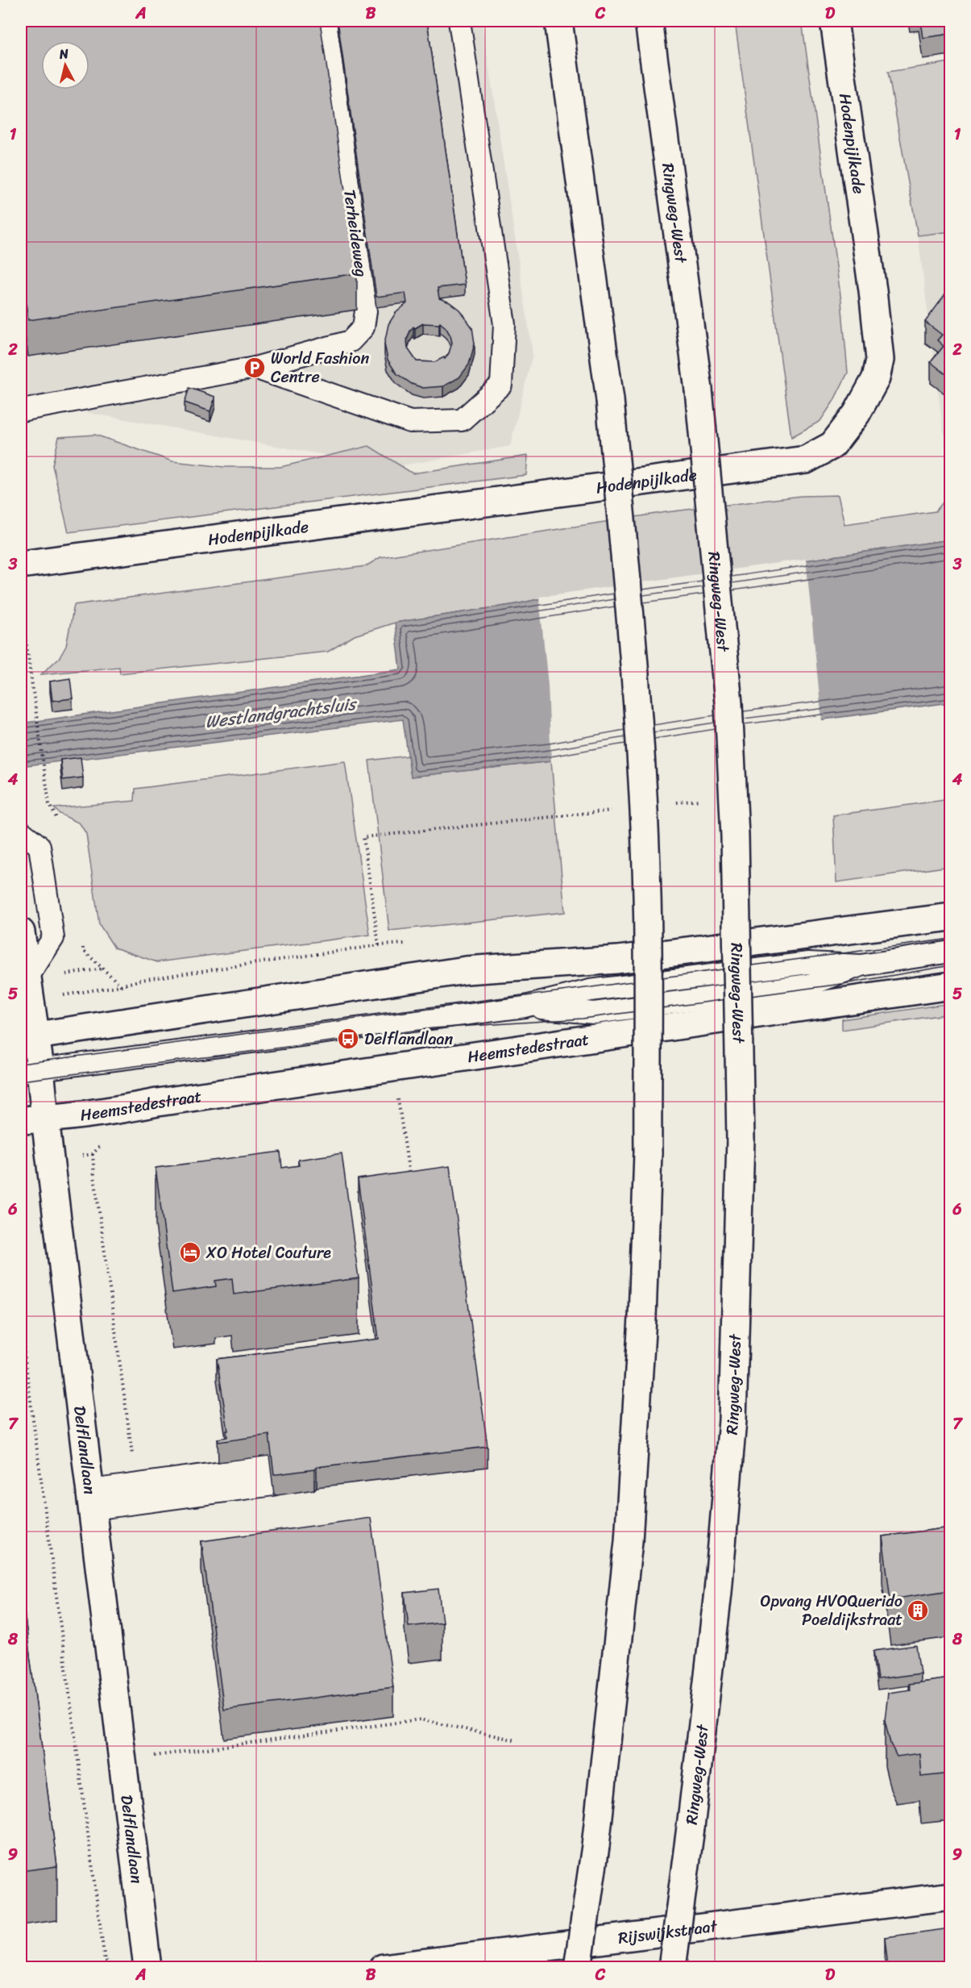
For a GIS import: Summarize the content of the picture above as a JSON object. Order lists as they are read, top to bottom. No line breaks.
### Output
{"streets":{"main road":["Hodenpijlkade","Ringweg-West","Heemstedestraat","Delflandlaan","Rijswijkstraat"],"lane":["Terheideweg"]},"crossings":[["Heemstedestraat","Delflandlaan"]],"water":["Westlandgrachtsluis"],"places":{"parking":["World Fashion Centre"],"bus stop":["Delflandlaan"],"hotel":["XO Hotel Couture"],"building":["Opvang HVOQuerido Poeldijkstraat"]},"north":"top","grid":{"columns":["A","B","C","D"],"rows":["1","2","3","4","5","6","7","8","9"]}}
